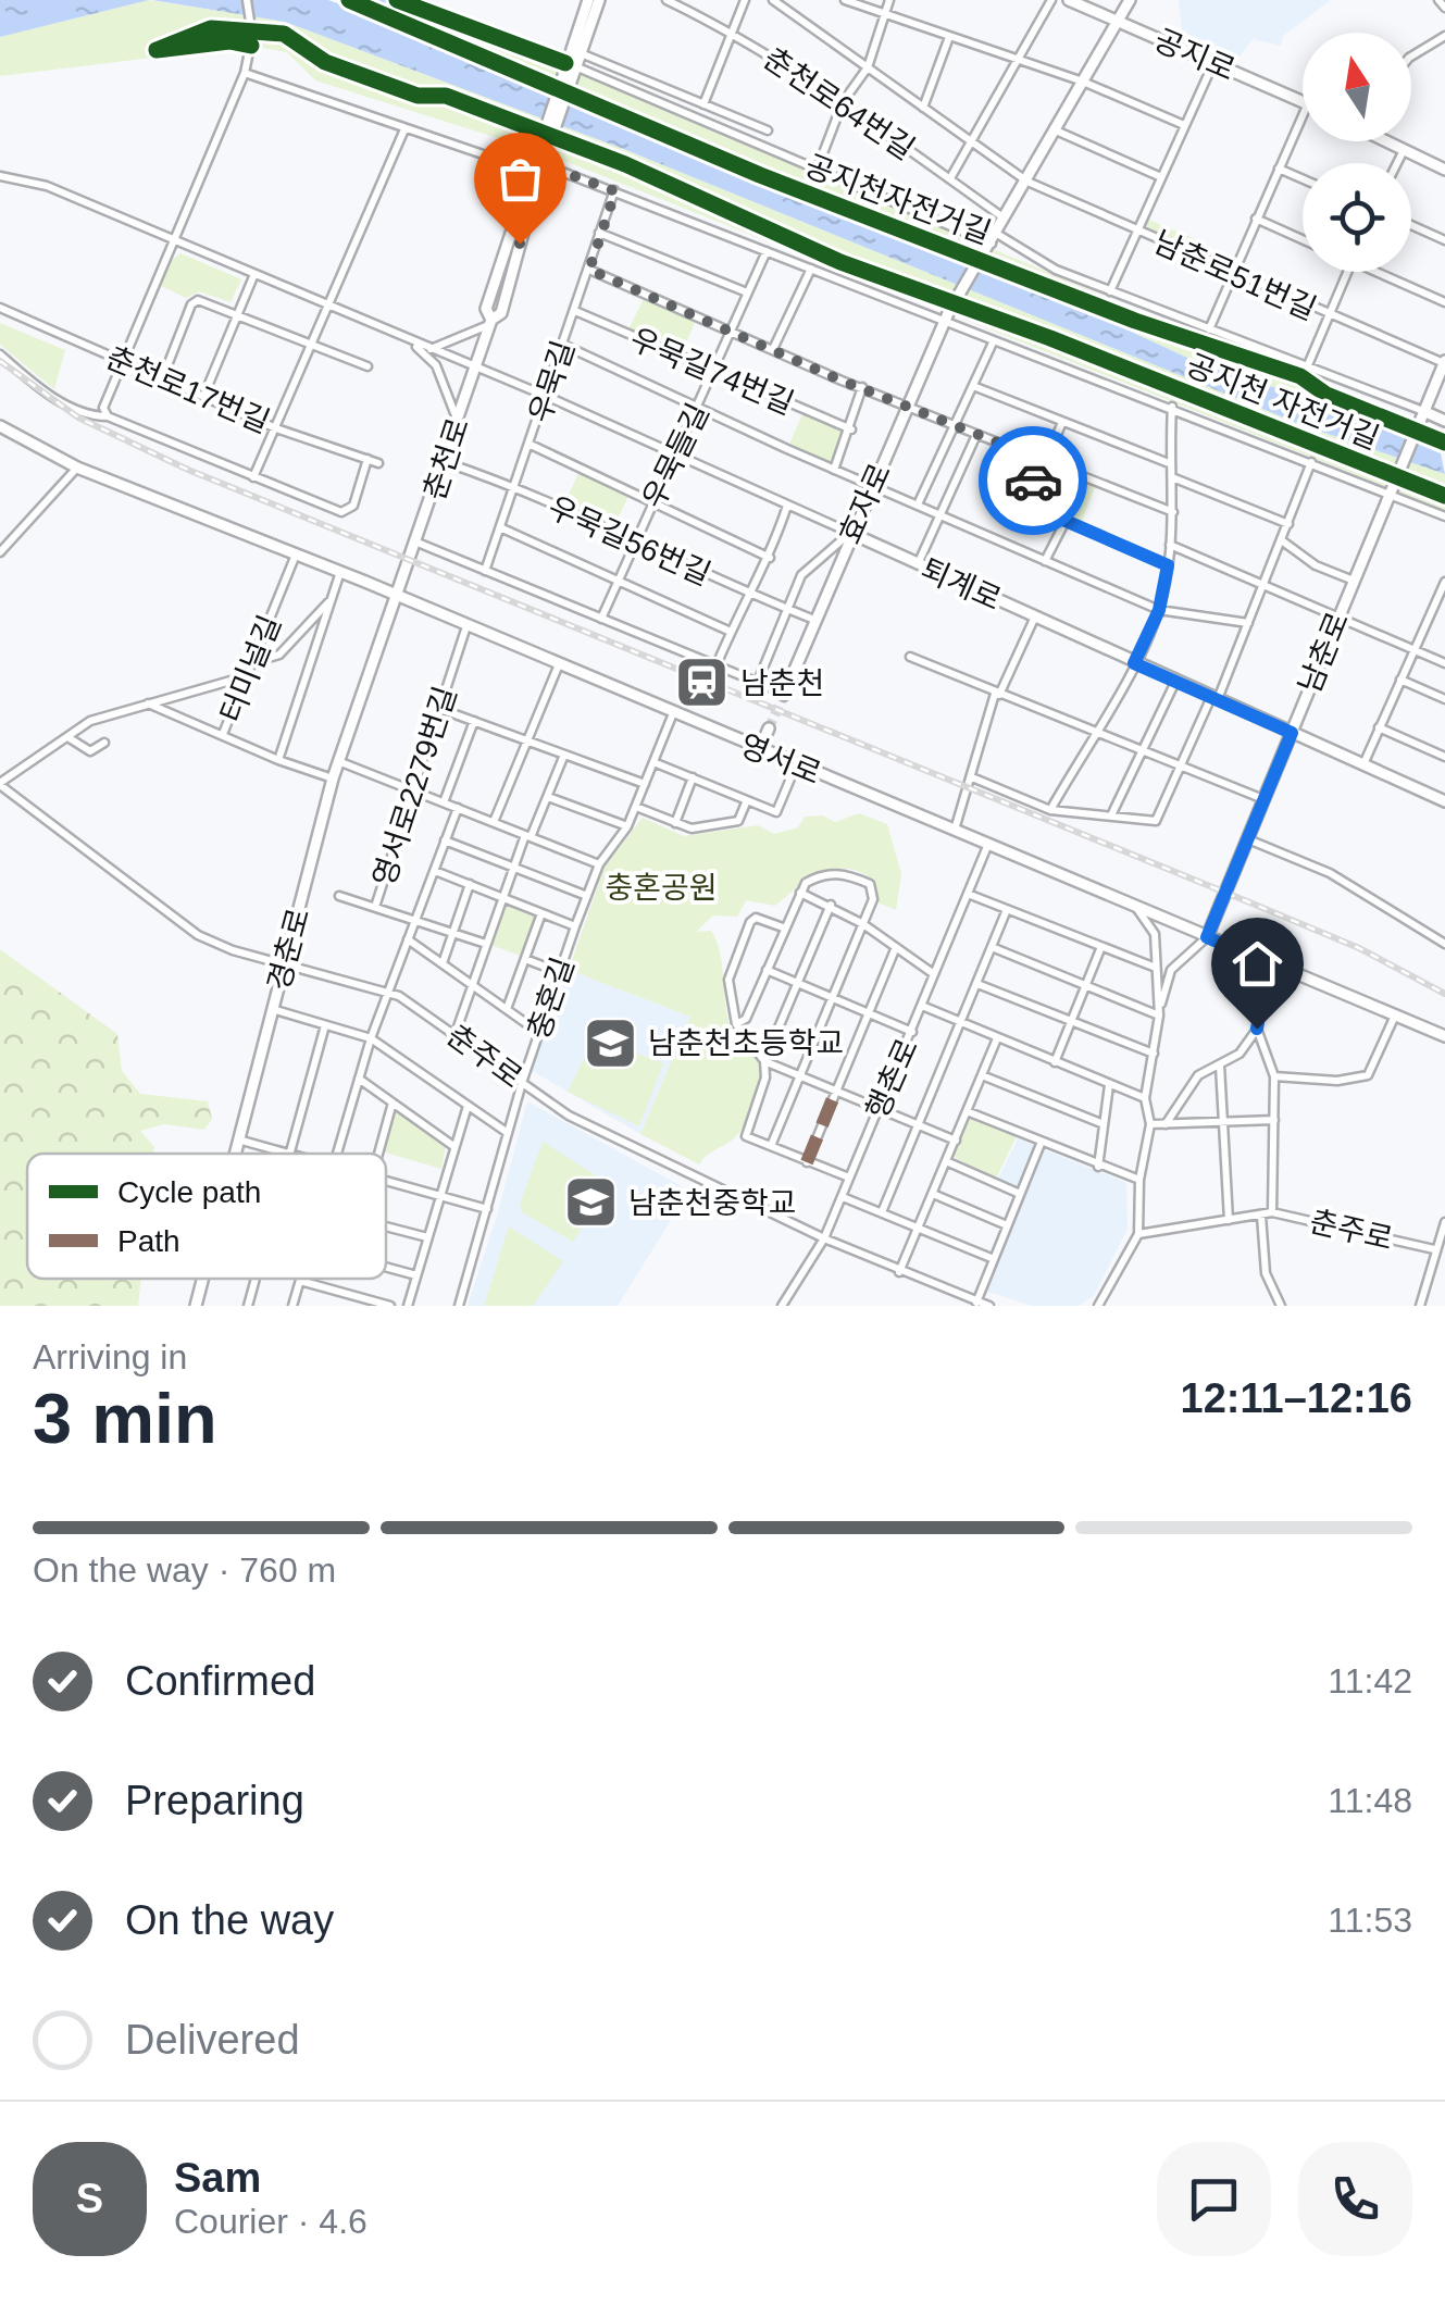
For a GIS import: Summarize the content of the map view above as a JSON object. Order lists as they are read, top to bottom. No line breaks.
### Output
{"streets":{"street":["공지로","춘천로64번길","남춘로51번길","우묵길74번길","우묵길","춘천로17번길","우묵들길","춘천로","효자로","우묵길56번길","퇴계로","남춘로","터미널길","영서로","영서로2279번길","경춘로","충혼길","춘주로","행촌로"],"cycle path":["공지천자전거길","공지천 자전거길"]},"crossings":[["우묵길74번길","우묵길"],["우묵길74번길","우묵들길"],["우묵길","우묵길56번길"],["우묵길","퇴계로"],["우묵들길","우묵길56번길"],["우묵들길","퇴계로"],["춘천로","우묵길56번길"],["춘천로","퇴계로"],["춘천로","영서로"],["춘천로","경춘로"],["효자로","우묵길56번길"],["효자로","퇴계로"],["퇴계로","남춘로"],["남춘로","영서로"],["터미널길","영서로"],["터미널길","경춘로"],["영서로","영서로2279번길"],["영서로","경춘로"],["영서로","충혼길"],["영서로","행촌로"],["경춘로","춘주로"],["충혼길","춘주로"],["춘주로","행촌로"]],"parks":["충혼공원"],"places":{"station":["남춘천"],"school or university":["남춘천초등학교","남춘천중학교"]},"legend":["Cycle path","Path"],"north":"top","page":{"heading":["3 min","Arriving in","12:11–12:16"],"panel":["Sam","Courier · 4.6"],"bar":"On the way · 760 m","list":[["Confirmed","11:42"],["Preparing","11:48"],["On the way","11:53"],"Delivered"],"round":"S"}}
